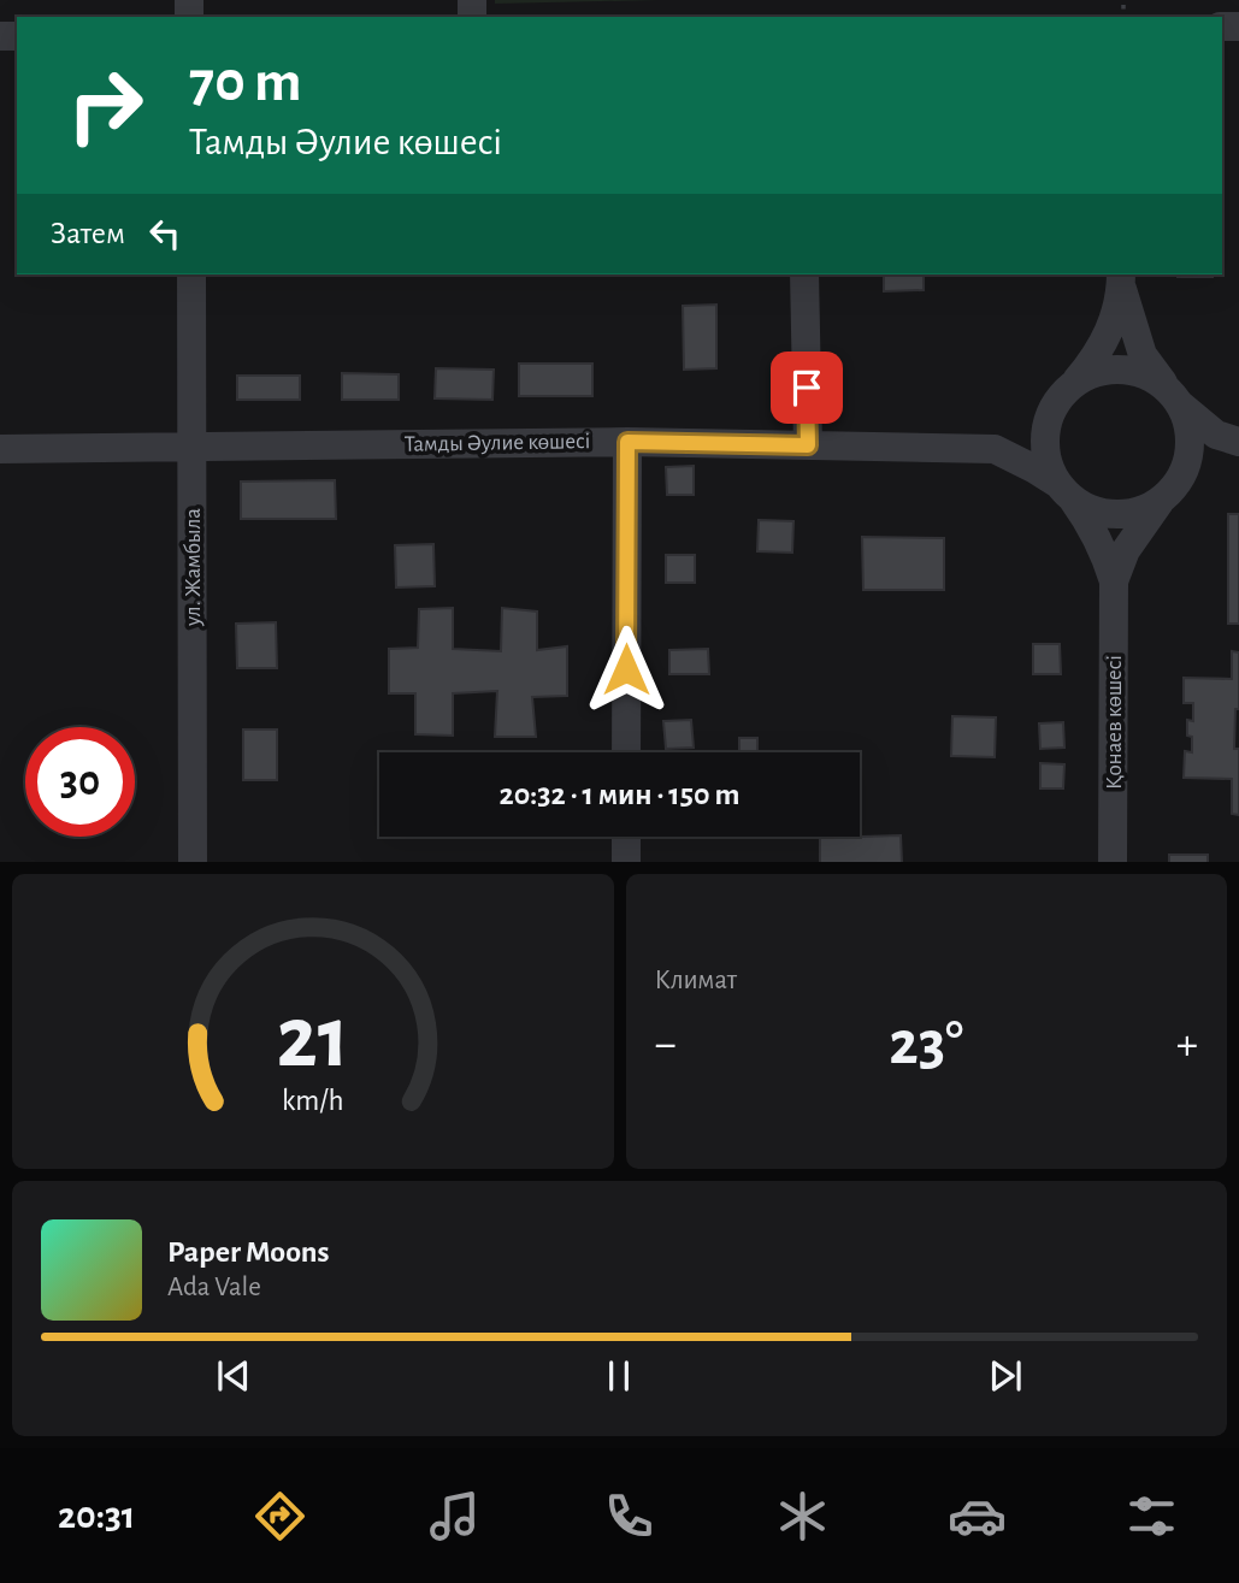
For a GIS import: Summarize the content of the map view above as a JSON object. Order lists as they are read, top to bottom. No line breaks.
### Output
{"streets":{"street":["Тамды Әулие көшесі","ул. Жамбыла","Қонаев көшесі"]},"crossings":[["Тамды Әулие көшесі","ул. Жамбыла"]],"page":{"turn":["70 m","Тамды Әулие көшесі"],"then":"Затем","limit":"30","trip":"20:32 · 1 мин · 150 m","tile":"Климат","heat":["−","23°","+"],"song":["Paper Moons","Ada Vale"],"tabs":"20:31","gauge":["21","km/h"]}}
